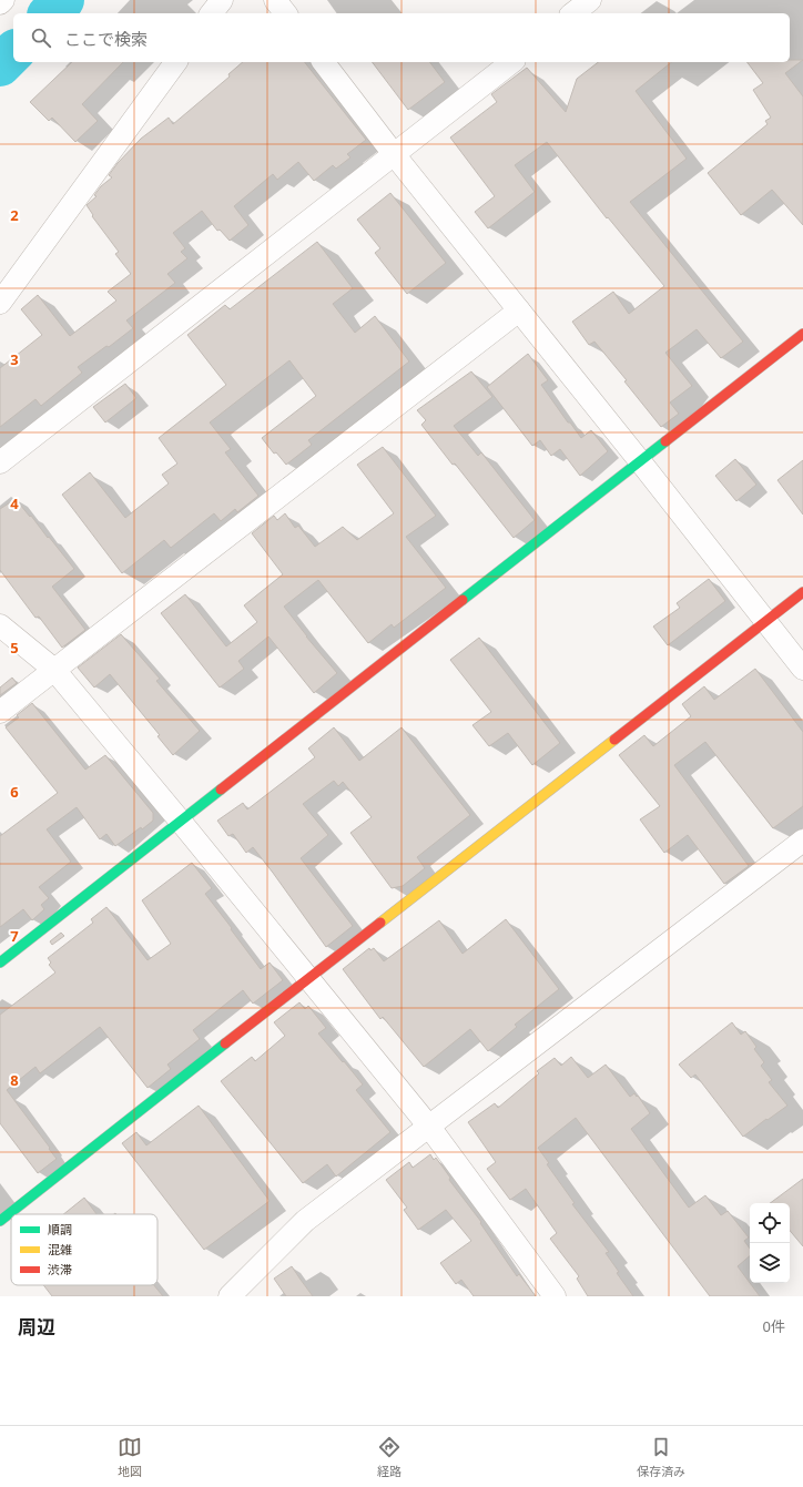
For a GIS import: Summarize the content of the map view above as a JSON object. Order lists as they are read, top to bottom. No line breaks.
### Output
{"legend":["順調","混雑","渋滞"],"page":{"search":"ここで検索","heading":["周辺","0件"],"nav":["地図","経路","保存済み"]},"grid":{"rows":["2","3","4","5","6","7","8"]}}
